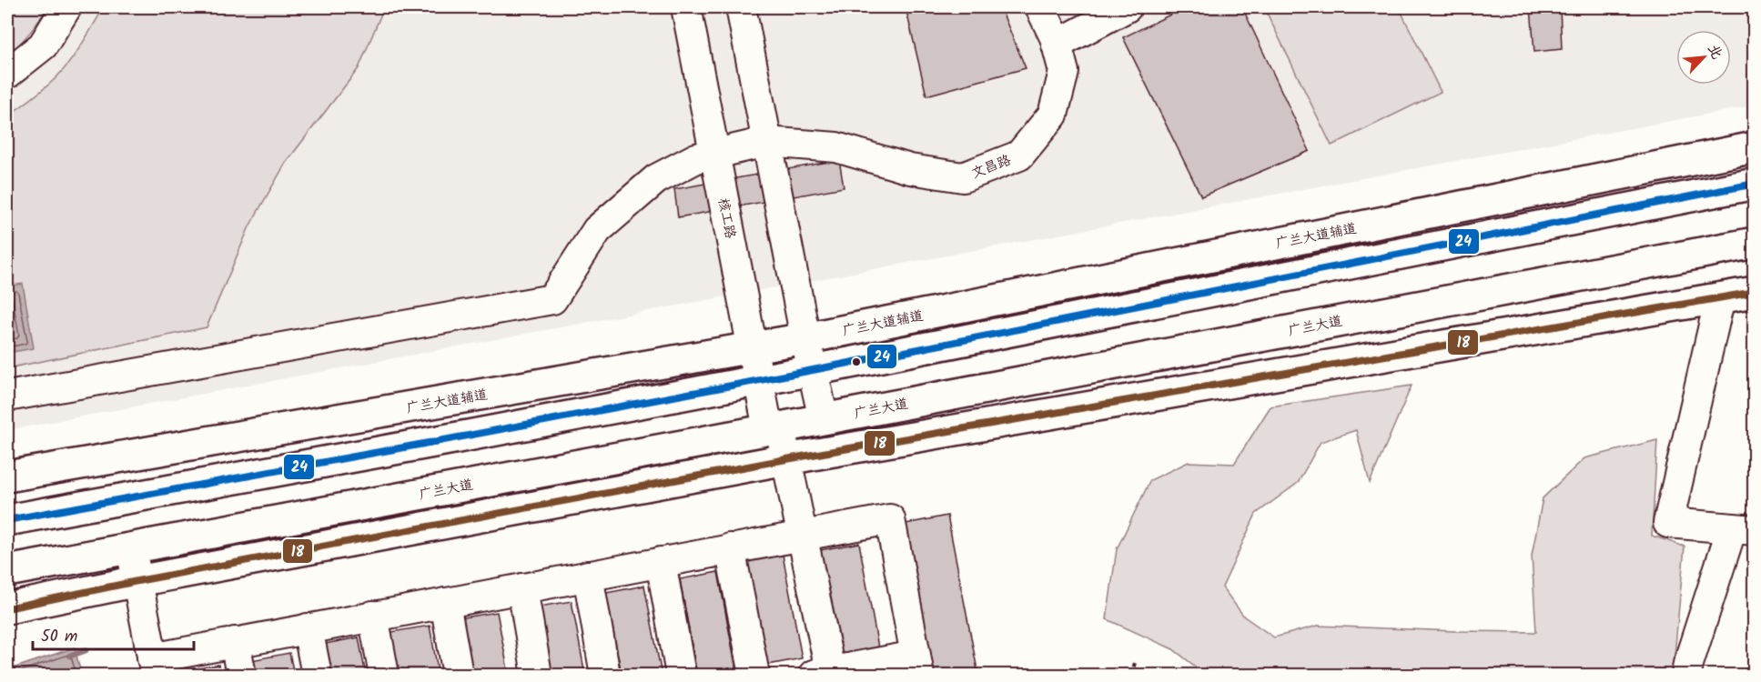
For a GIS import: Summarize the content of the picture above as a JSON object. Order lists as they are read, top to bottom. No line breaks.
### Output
{"streets":{"main road":["广兰大道辅道","广兰大道"],"street":["文昌路","核工路"]},"crossings":[["文昌路","核工路"],["核工路","广兰大道辅道"],["核工路","广兰大道"]],"lines":["transit line 24","transit line 18"],"scale_bar":"50 m","north":"top right"}
